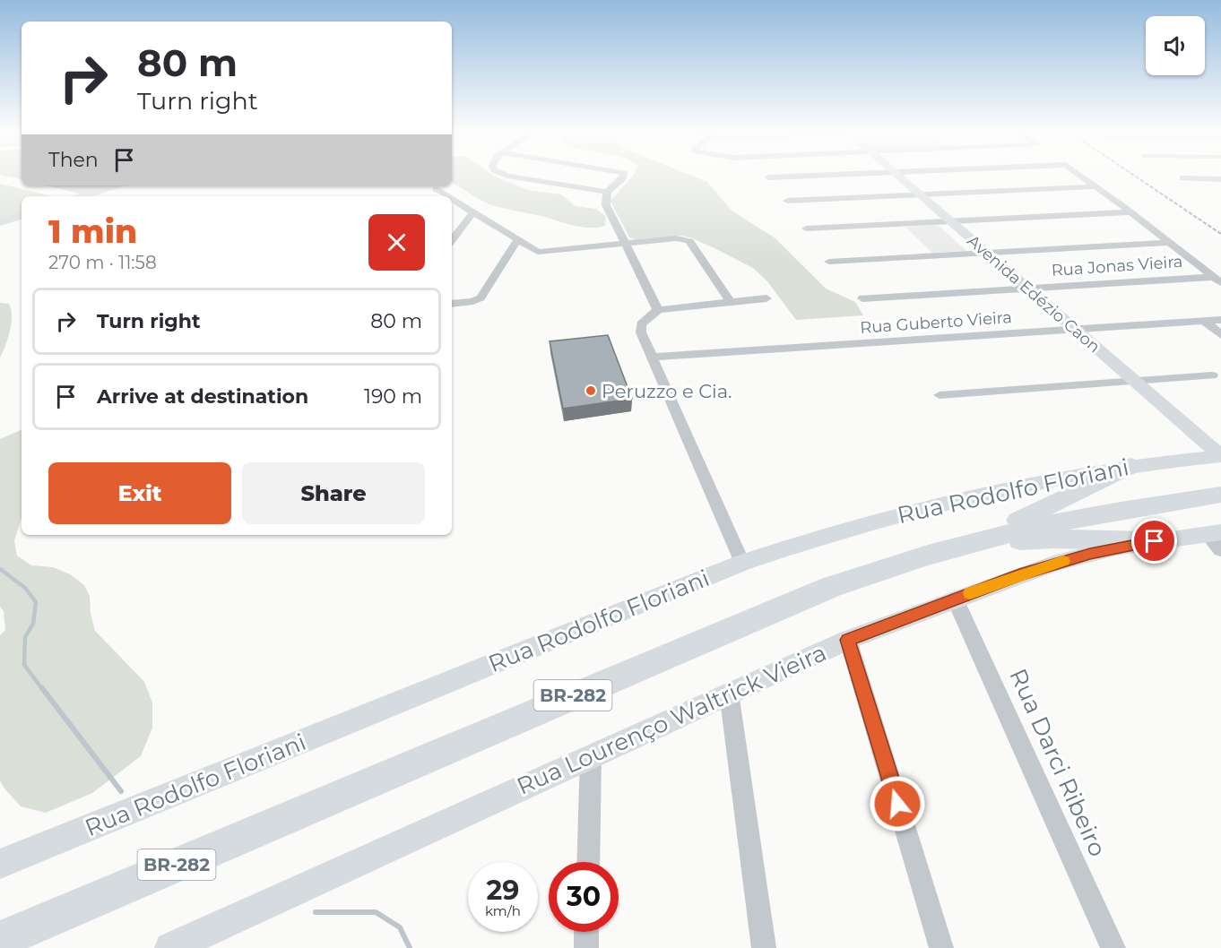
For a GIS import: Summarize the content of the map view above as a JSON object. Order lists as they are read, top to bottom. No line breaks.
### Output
{"streets":{"highway":["BR-282"],"main road":["Avenida Edézio Caon","Rua Rodolfo Floriani","Rua Lourenço Waltrick Vieira"],"street":["Rua Jonas Vieira","Rua Guberto Vieira","Rua Darci Ribeiro"]},"crossings":[["Rua Jonas Vieira","Avenida Edézio Caon"],["Avenida Edézio Caon","Rua Guberto Vieira"],["Avenida Edézio Caon","Rua Rodolfo Floriani"],["Rua Lourenço Waltrick Vieira","Rua Darci Ribeiro"]],"places":["Peruzzo e Cia."],"page":{"turn":["80 m","Turn right"],"then":"Then","heading":["1 min","270 m · 11:58"],"list":[{"name":"Turn right","value":"80 m"},{"name":"Arrive at destination","value":"190 m"}],"buttons":["Exit","Share"],"speed":"29 km/h","limit":"30"}}
